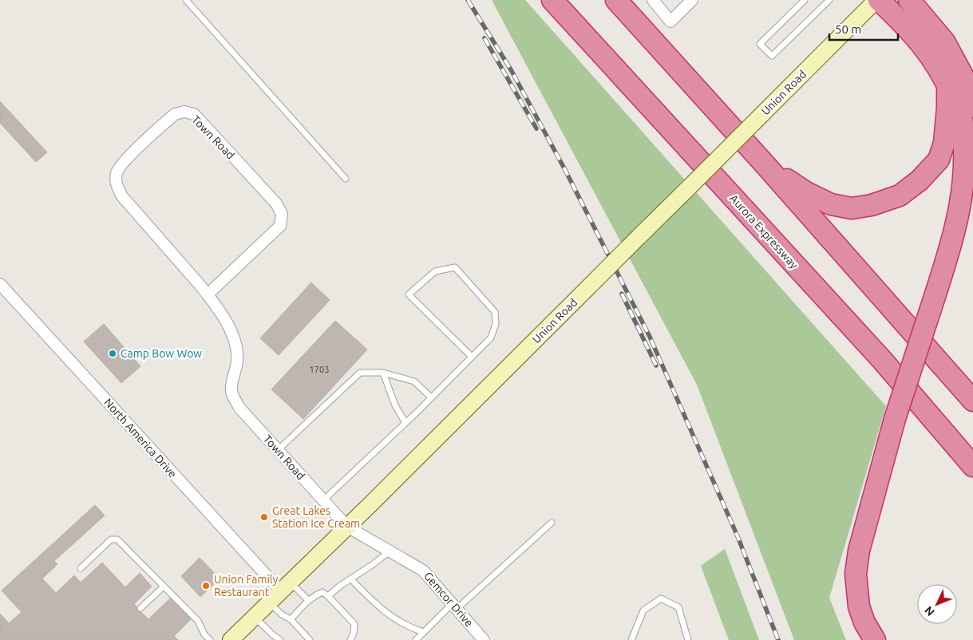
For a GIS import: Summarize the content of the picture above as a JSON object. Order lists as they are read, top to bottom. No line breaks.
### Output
{"streets":{"highway":["Aurora Expressway"],"main road":["Union Road"],"street":["Town Road","North America Drive","Gemcor Drive"]},"crossings":[["Union Road","Town Road"],["Union Road","North America Drive"],["Union Road","Gemcor Drive"],["Town Road","Gemcor Drive"]],"places":["Camp Bow Wow","Great Lakes Station Ice Cream","Union Family Restaurant"],"house_numbers":["1703"],"scale_bar":"50 m","north":"bottom left"}
